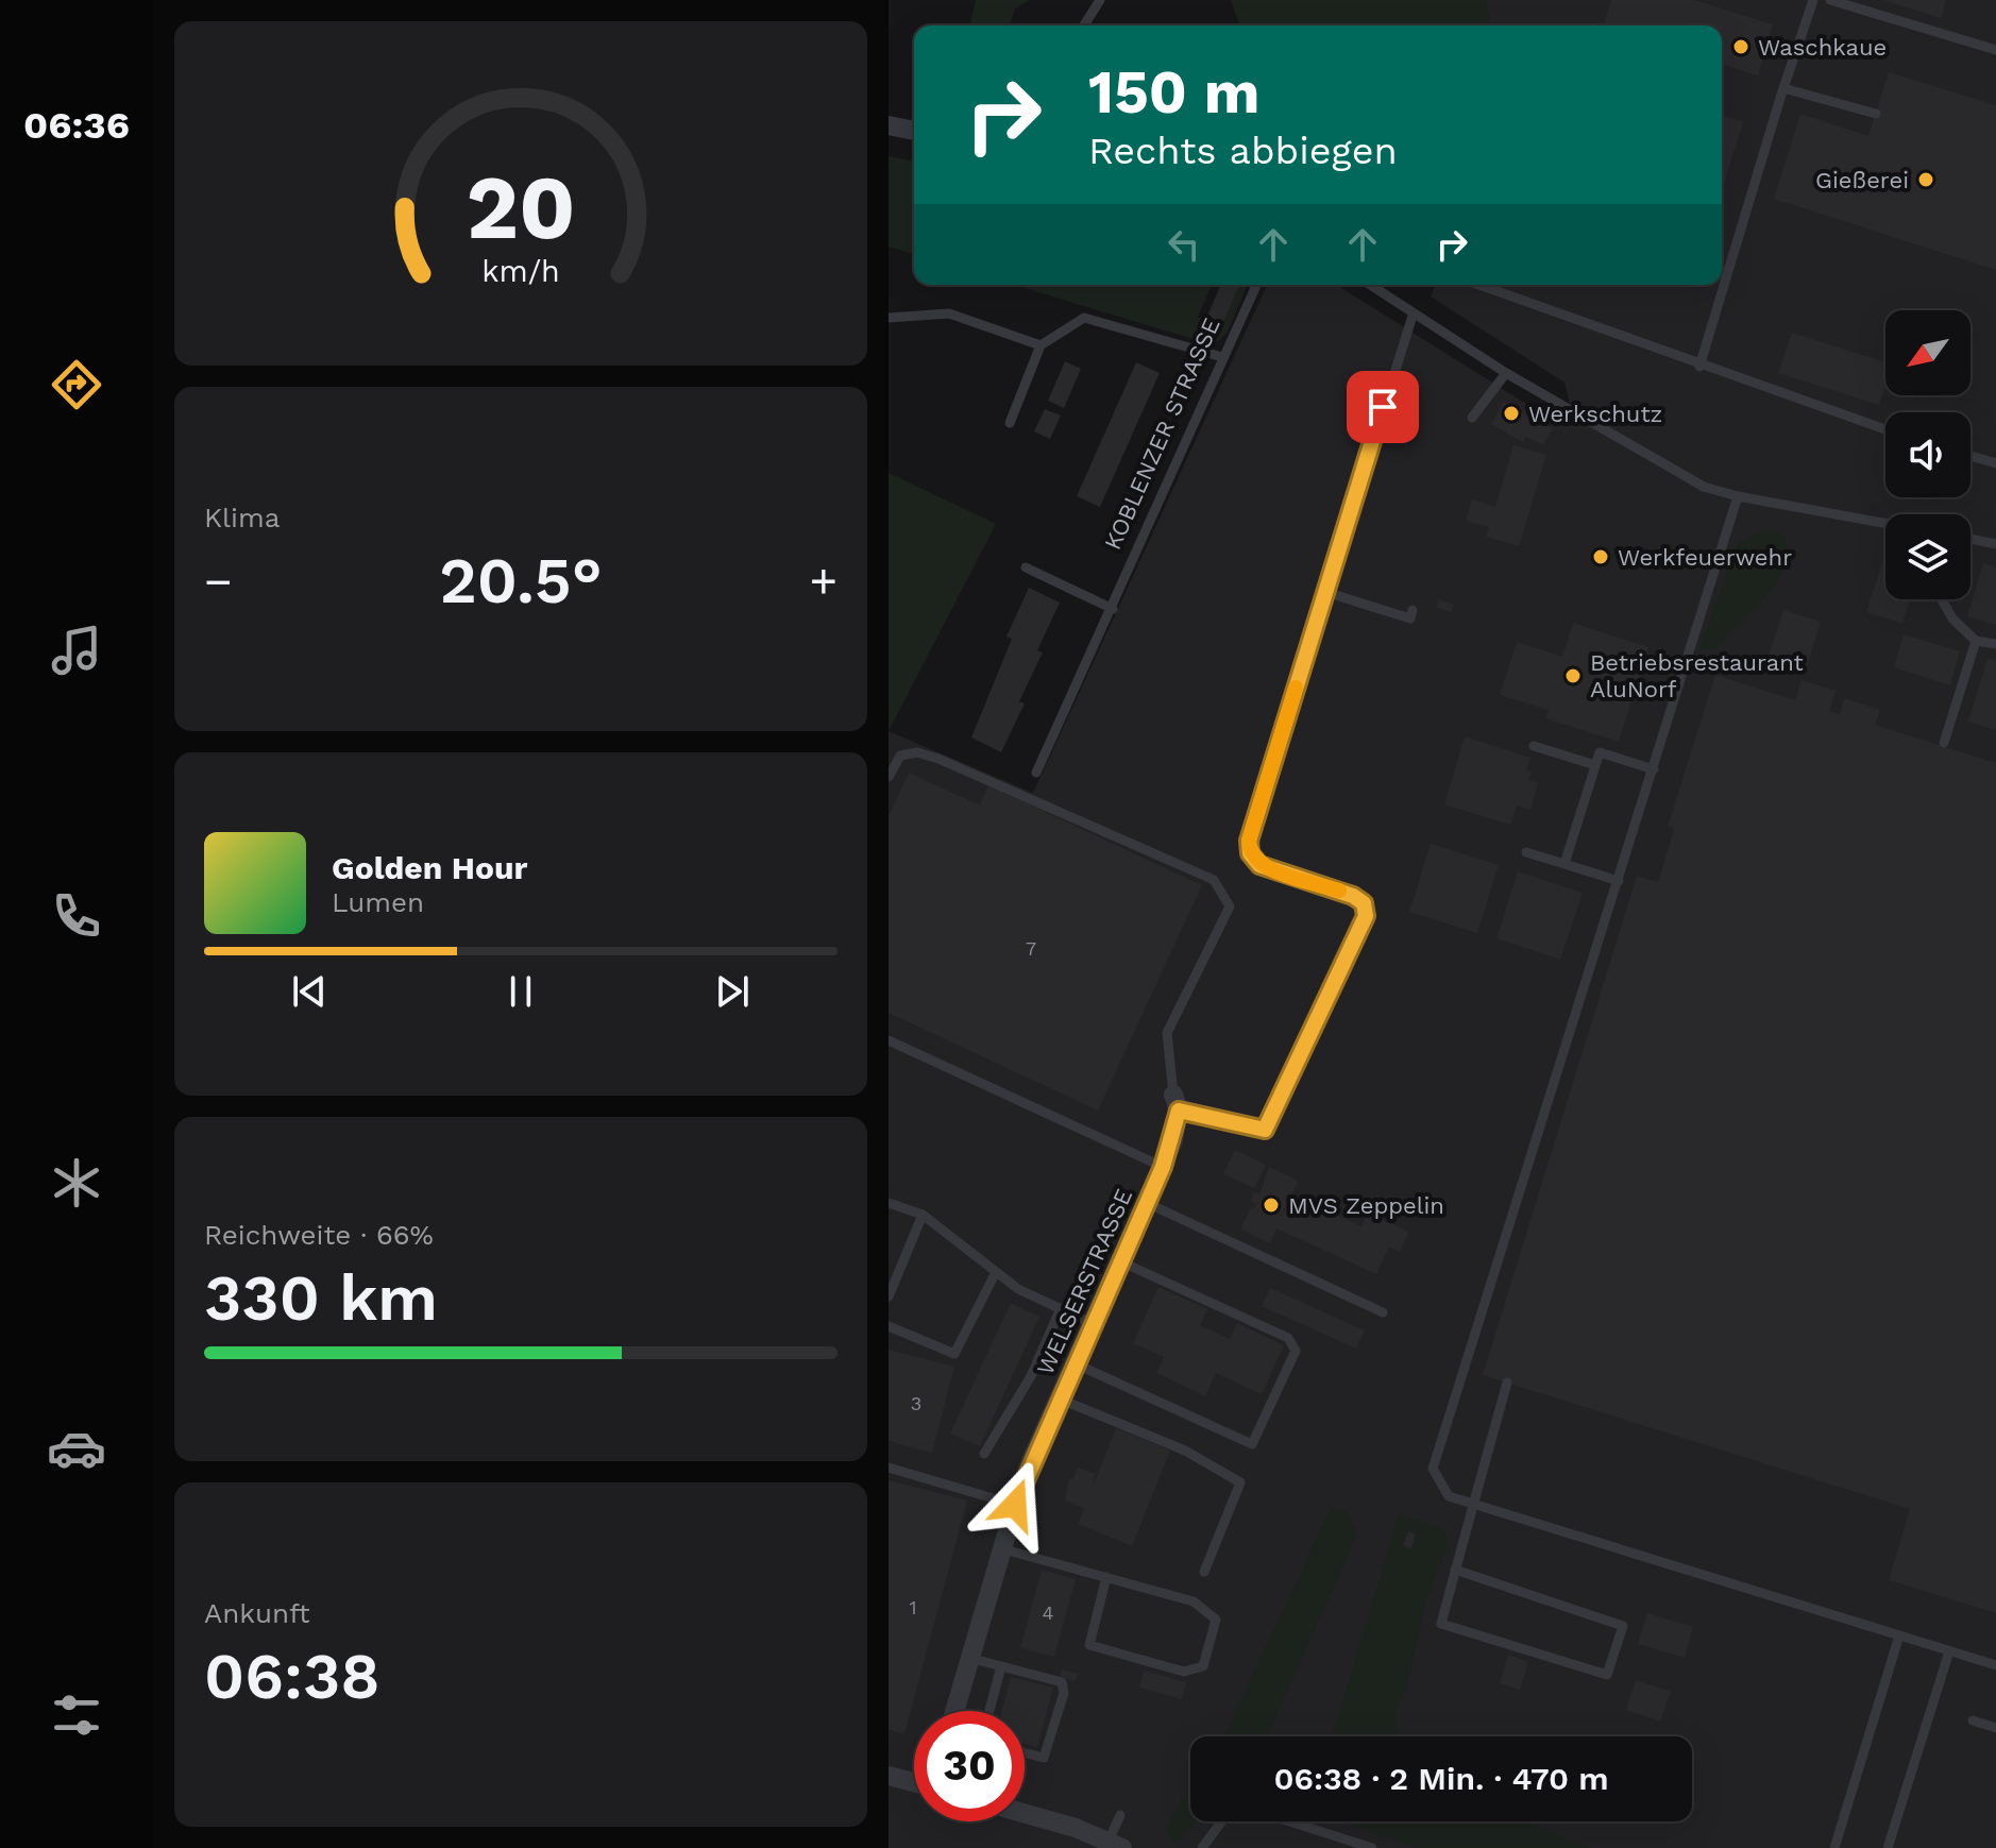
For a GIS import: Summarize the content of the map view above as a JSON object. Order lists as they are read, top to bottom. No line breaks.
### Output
{"streets":{"street":["WELSERSTRASSE"],"lane":["KOBLENZER STRASSE"]},"places":["Waschkaue","Gießerei","Werkschutz","Werkfeuerwehr","Betriebsrestaurant AluNorf","MVS Zeppelin"],"house_numbers":["7","3","1","4"],"north":"bottom left","page":{"tabs":"06:36","turn":["150 m","Rechts abbiegen"],"tile":["Klima",["Reichweite · 66%","330 km"],["Ankunft","06:38"]],"heat":["−","20.5°","+"],"song":["Golden Hour","Lumen"],"limit":"30","trip":"06:38 · 2 Min. · 470 m","gauge":["20","km/h"]}}
